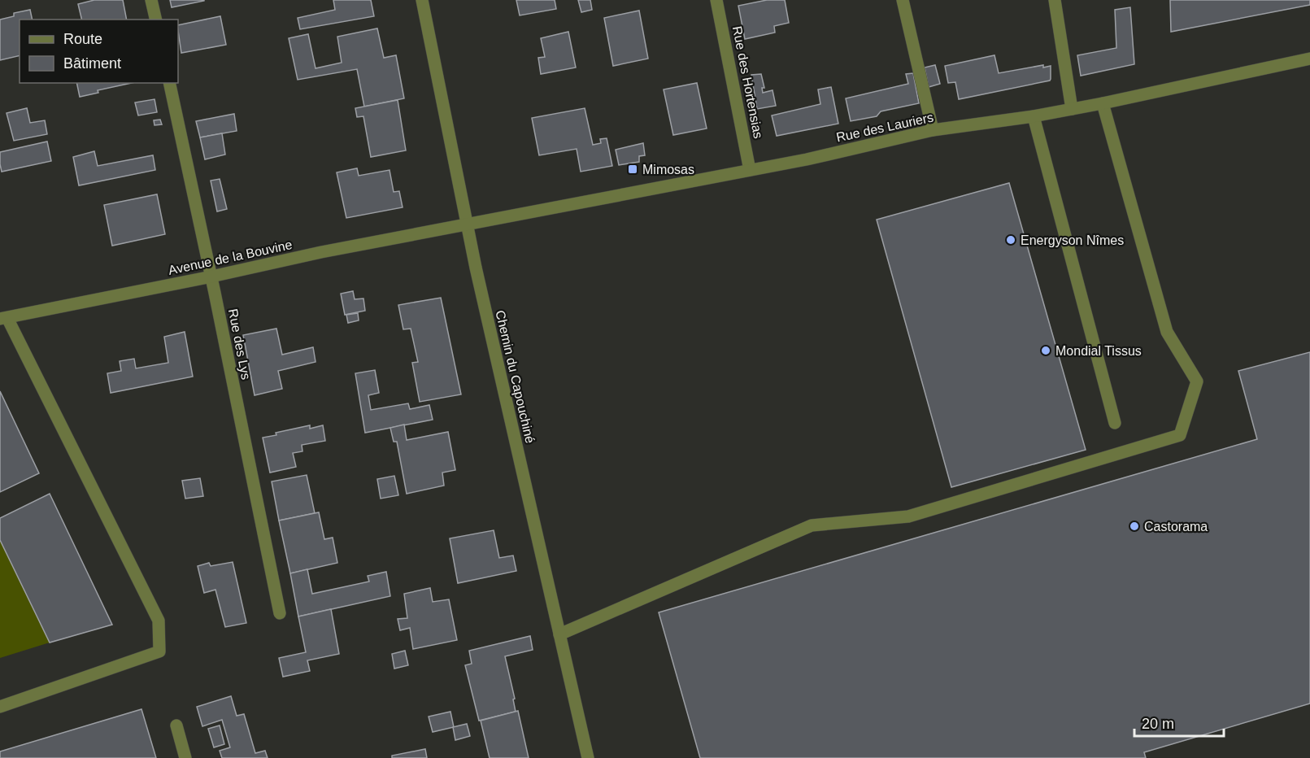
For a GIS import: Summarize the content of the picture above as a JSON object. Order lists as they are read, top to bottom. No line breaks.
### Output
{"streets":{"street":["Rue des Hortensias","Rue des Lauriers","Avenue de la Bouvine","Rue des Lys","Chemin du Capouchiné"]},"crossings":[["Rue des Hortensias","Rue des Lauriers"],["Rue des Lauriers","Avenue de la Bouvine"],["Rue des Lauriers","Chemin du Capouchiné"],["Avenue de la Bouvine","Rue des Lys"],["Avenue de la Bouvine","Chemin du Capouchiné"]],"places":{"transit":["Mimosas"],"other":["Energyson Nîmes","Mondial Tissus","Castorama"]},"legend":["Route","Bâtiment"],"scale_bar":"20 m"}
